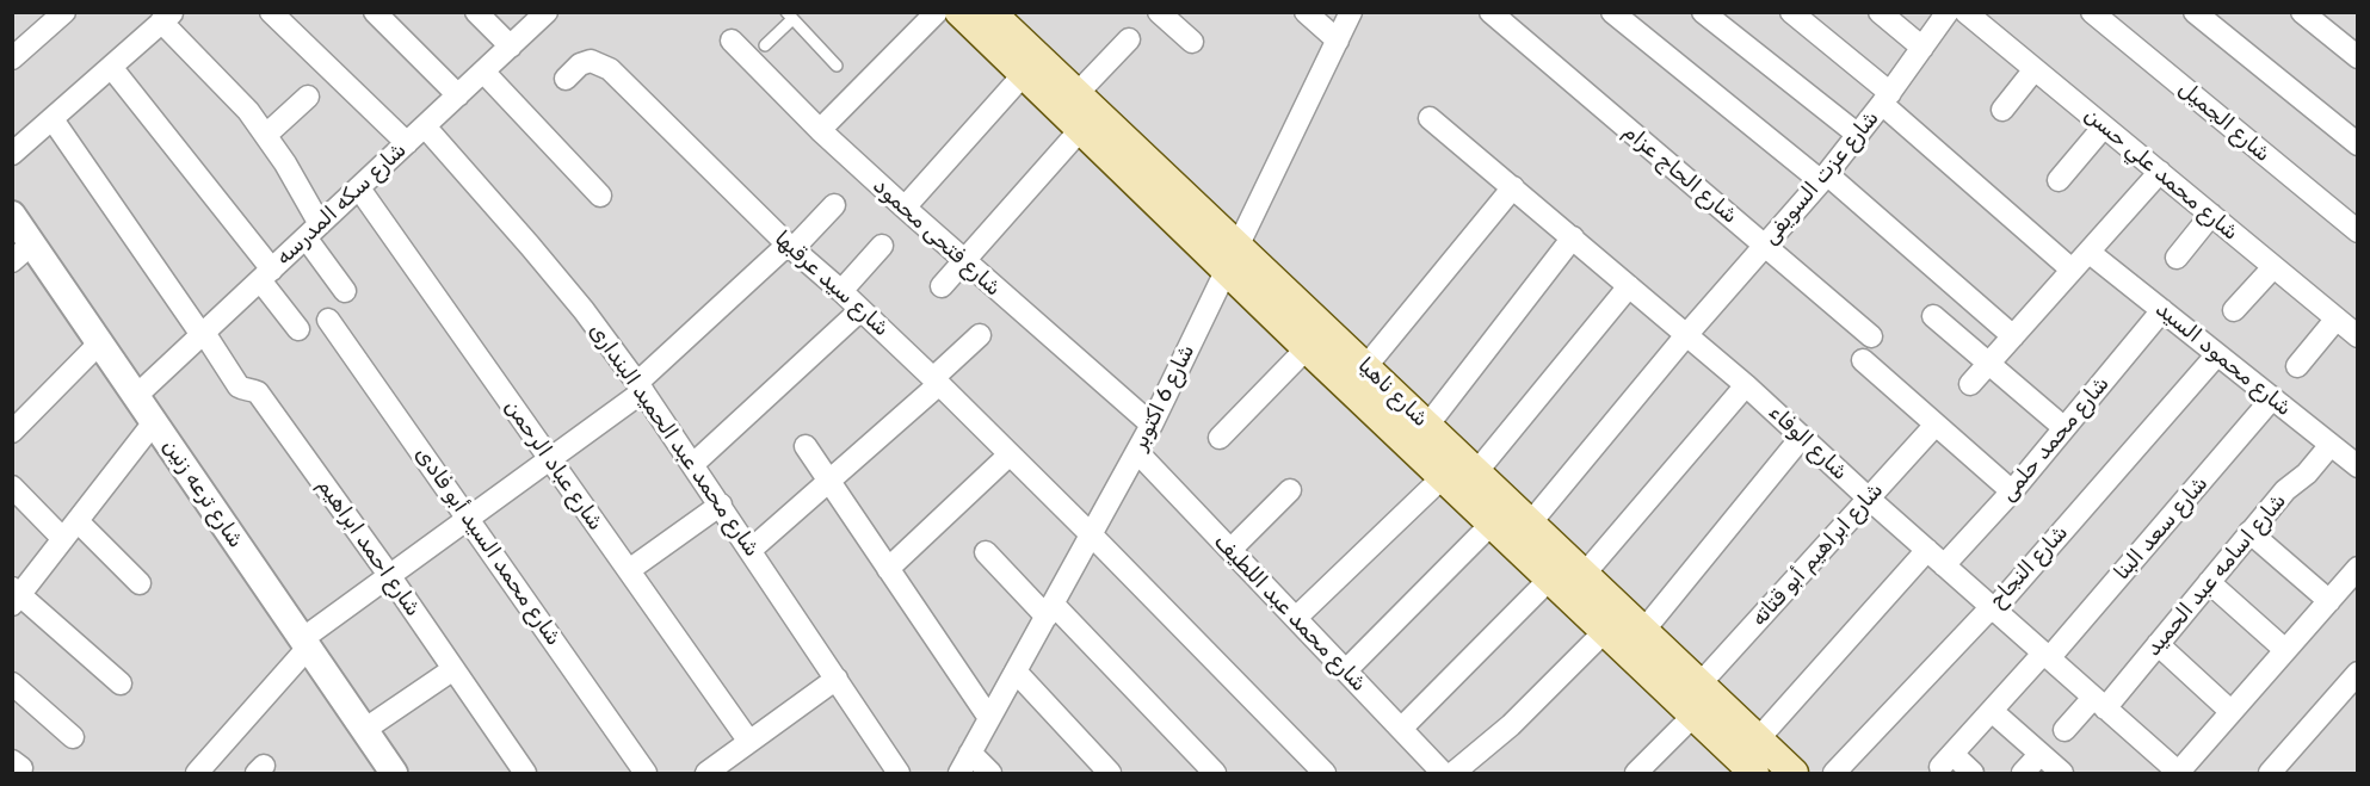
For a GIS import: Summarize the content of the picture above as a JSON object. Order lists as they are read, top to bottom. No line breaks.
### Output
{"streets":{"main road":["شارع ناهيا"],"street":["شارع الجميل","شارع الحاج عزام","شارع محمد علي حسن","شارع عزت السويفى","شارع سكه المدرسه","شارع فتحى محمود","شارع سيد عرقبها","شارع محمود السيد","شارع 6 اكتوبر","شارع محمد حلمى","شارع محمد عبد الحميد البندارى","شارع الوفاء","شارع عباد الرحمن","شارع ترعه زنين","شارع سعد البنا","شارع محمد السيد أبو فادى","شارع احمد ابراهيم","شارع ابراهيم أبو قتاته","شارع النجاح","شارع اسامه عبد الحميد","شارع محمد عبد اللطيف"]},"crossings":[["شارع الحاج عزام","شارع عزت السويفى"],["شارع عزت السويفى","شارع ناهيا"],["شارع عزت السويفى","شارع الوفاء"],["شارع سكه المدرسه","شارع محمد عبد الحميد البندارى"],["شارع سكه المدرسه","شارع عباد الرحمن"],["شارع سكه المدرسه","شارع ترعه زنين"],["شارع سكه المدرسه","شارع احمد ابراهيم"],["شارع فتحى محمود","شارع 6 اكتوبر"],["شارع سيد عرقبها","شارع 6 اكتوبر"],["شارع محمود السيد","شارع محمد حلمى"],["شارع محمود السيد","شارع سعد البنا"],["شارع محمود السيد","شارع النجاح"],["شارع محمود السيد","شارع اسامه عبد الحميد"],["شارع ناهيا","شارع 6 اكتوبر"],["شارع ناهيا","شارع ابراهيم أبو قتاته"],["شارع 6 اكتوبر","شارع محمد عبد اللطيف"],["شارع محمد حلمى","شارع الوفاء"],["شارع الوفاء","شارع سعد البنا"],["شارع الوفاء","شارع ابراهيم أبو قتاته"],["شارع الوفاء","شارع النجاح"],["شارع الوفاء","شارع اسامه عبد الحميد"]]}
